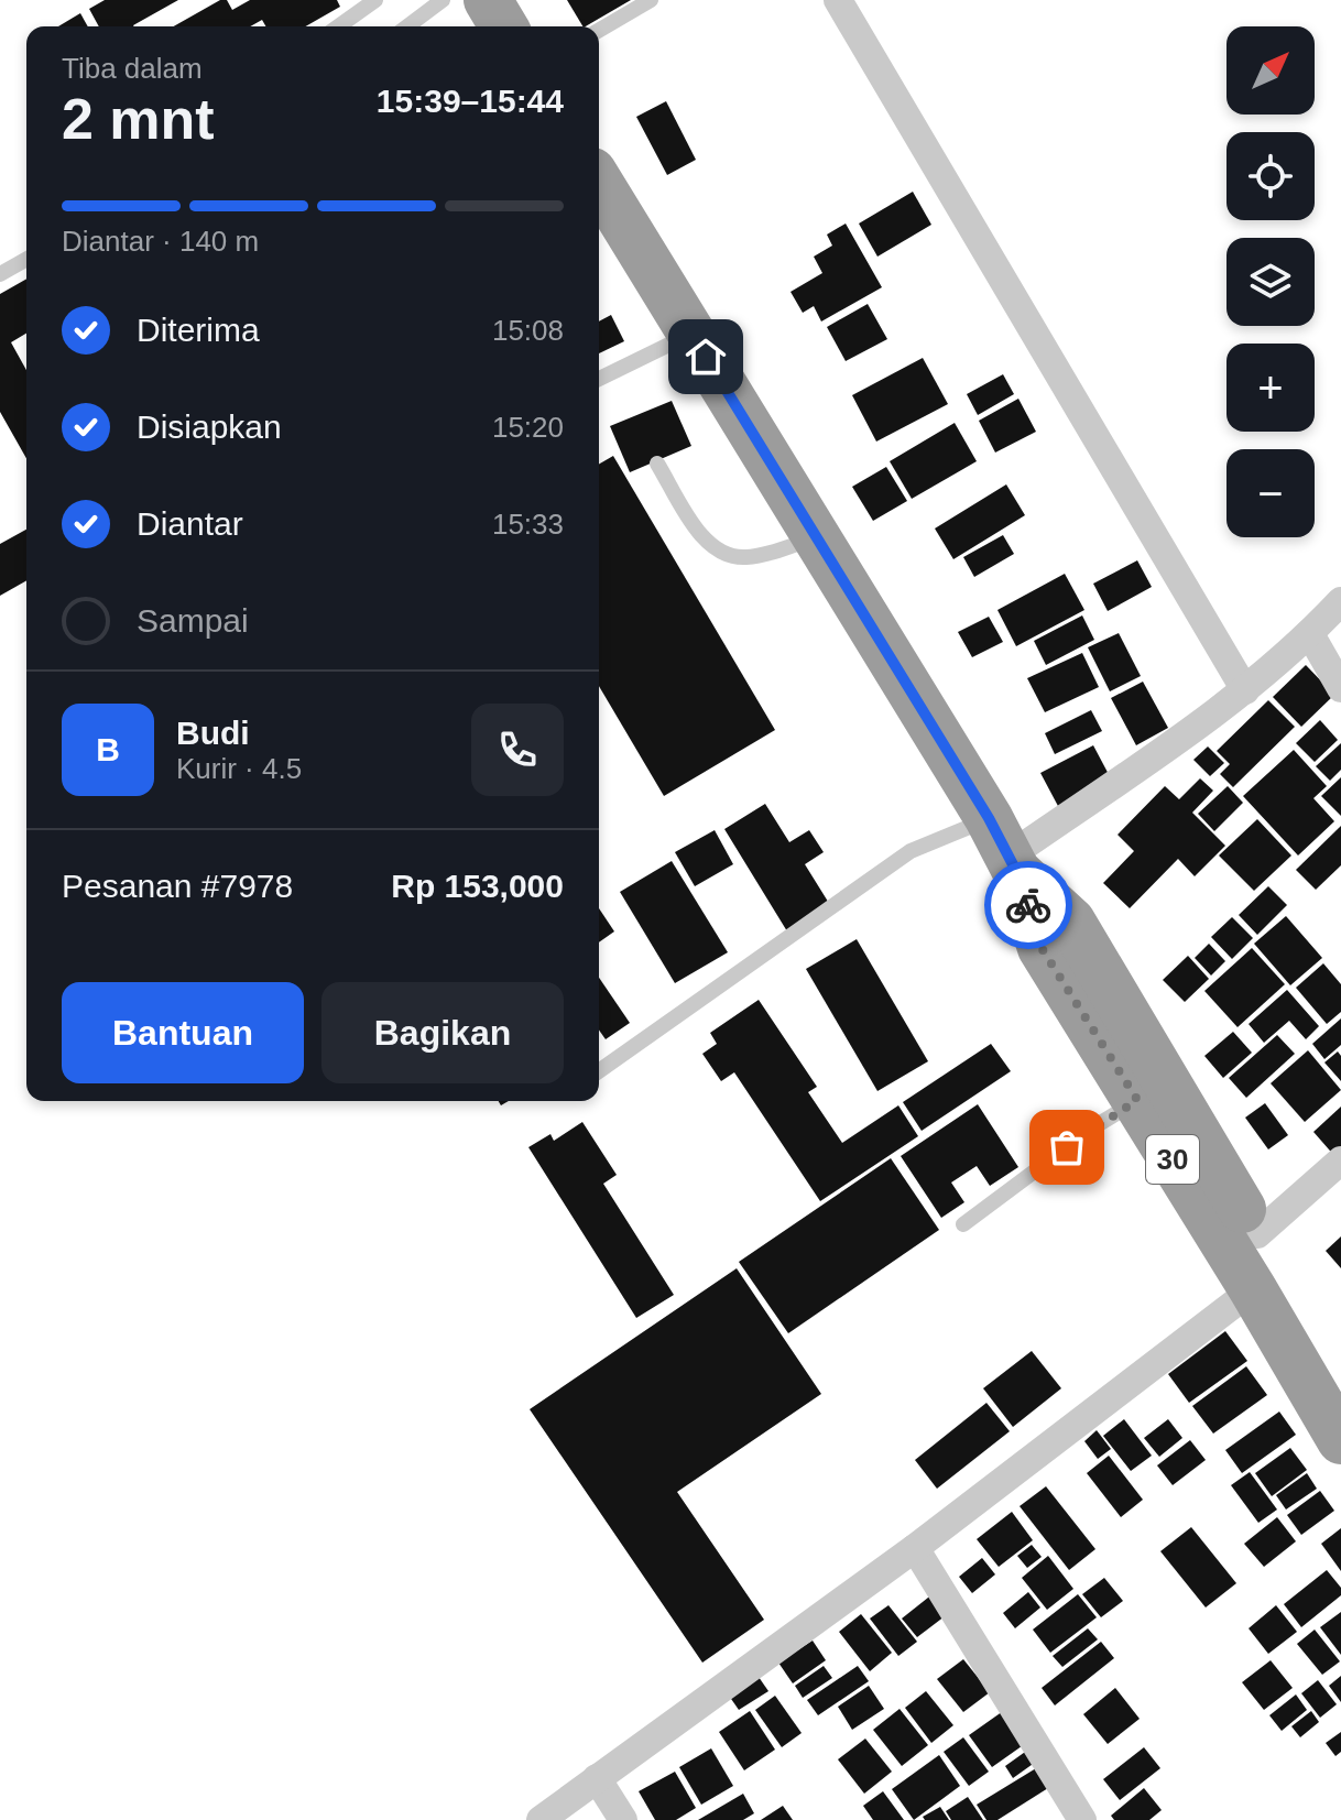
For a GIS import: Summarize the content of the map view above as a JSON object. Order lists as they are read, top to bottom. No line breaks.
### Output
{"streets":{"highway":["30"]},"north":"top right","page":{"map_buttons":["+","−"],"heading":["2 mnt","Tiba dalam","15:39–15:44"],"panel":["Budi","Kurir · 4.5","Pesanan #7978","Rp 153,000"],"bar":"Diantar · 140 m","list":[["Diterima","15:08"],["Disiapkan","15:20"],["Diantar","15:33"],"Sampai"],"round":"B","buttons":["Bantuan","Bagikan"]}}
